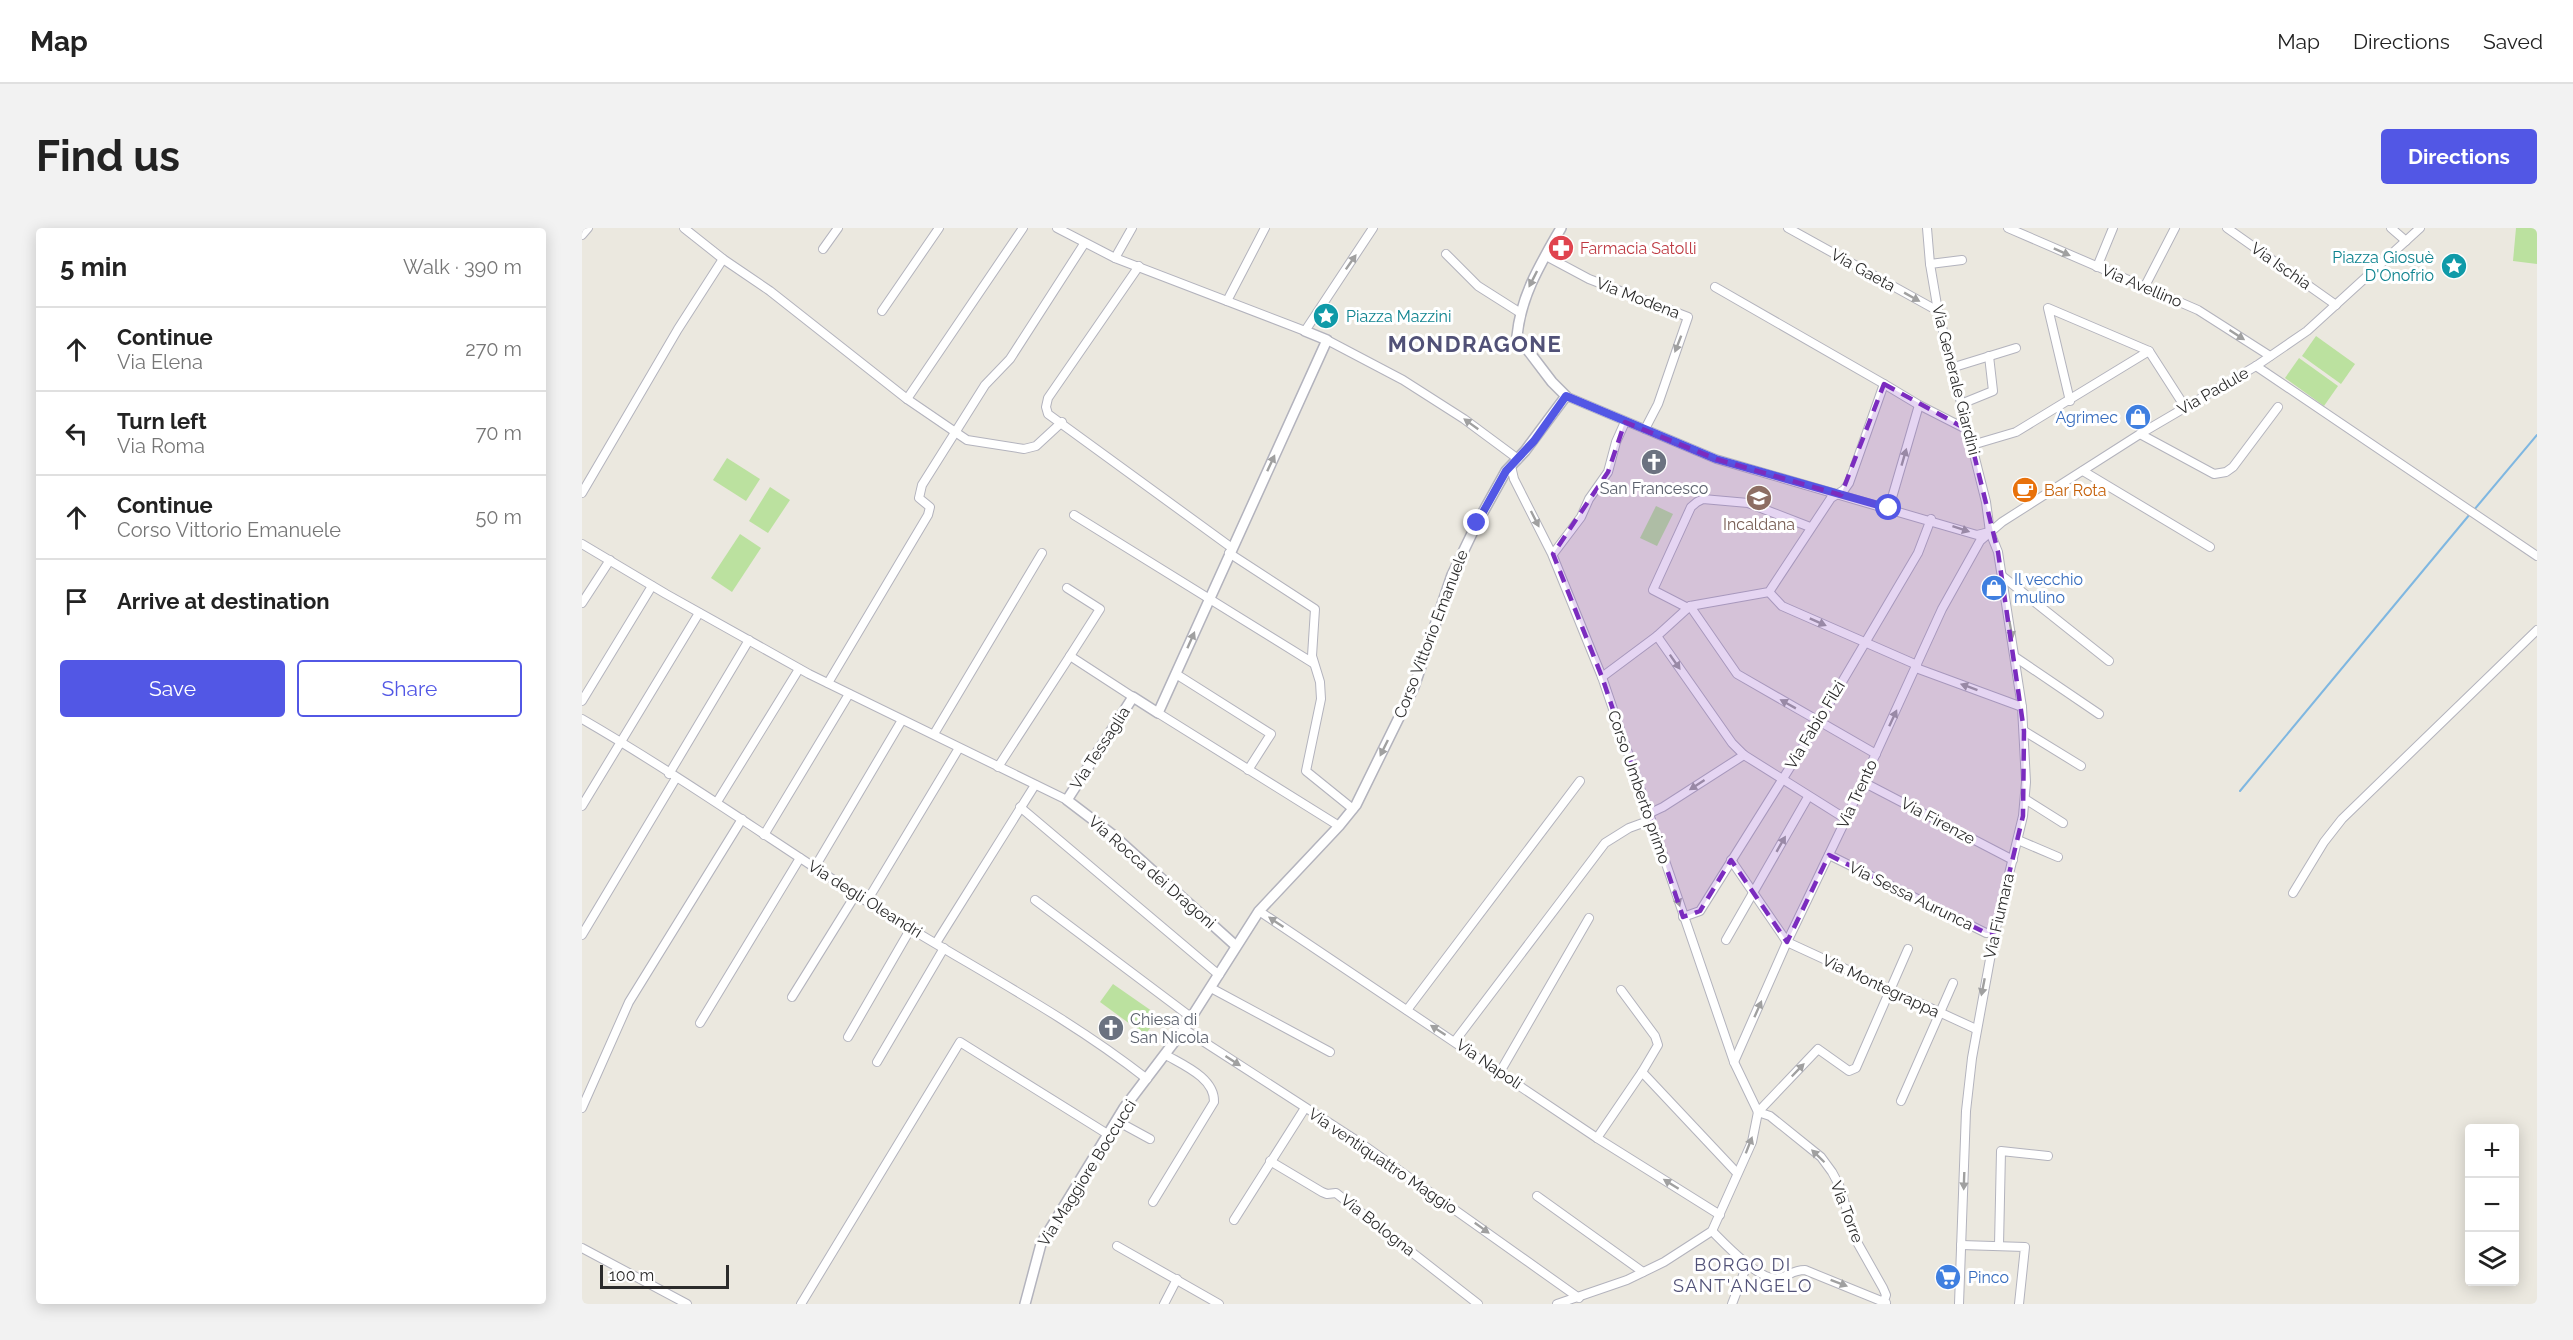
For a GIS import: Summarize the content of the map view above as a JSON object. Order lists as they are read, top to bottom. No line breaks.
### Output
{"streets":{"street":["Via Ischia","Via Gaeta","Via Avellino","Via Modena","Via Generale Giardini","Via Padule","Corso Vittorio Emanuele","Via Fabio Filzi","Via Tessaglia","Corso Umberto primo","Via Trento","Via Firenze","Via Rocca dei Dragoni","Via Sessa Aurunca","Via degli Oleandri","Via Fiumara","Via Montegrappa","Via Napoli","Via ventiquattro Maggio","Via Maggiore Boccucci","Via Torre","Via Bologna"]},"crossings":[["Via Ischia","Via Padule"],["Via Gaeta","Via Generale Giardini"],["Via Avellino","Via Padule"],["Via Generale Giardini","Via Padule"],["Via Generale Giardini","Via Trento"],["Via Generale Giardini","Via Fiumara"],["Via Padule","Via Trento"],["Via Padule","Via Fiumara"],["Corso Vittorio Emanuele","Corso Umberto primo"],["Corso Vittorio Emanuele","Via Rocca dei Dragoni"],["Corso Vittorio Emanuele","Via Napoli"],["Corso Vittorio Emanuele","Via Maggiore Boccucci"],["Via Fabio Filzi","Corso Umberto primo"],["Via Tessaglia","Via Rocca dei Dragoni"],["Corso Umberto primo","Via Trento"],["Corso Umberto primo","Via Torre"],["Via Trento","Via Firenze"],["Via Trento","Via Sessa Aurunca"],["Via Trento","Via Fiumara"],["Via Trento","Via Montegrappa"],["Via Firenze","Via Fiumara"],["Via Sessa Aurunca","Via Fiumara"],["Via degli Oleandri","Via Maggiore Boccucci"],["Via Fiumara","Via Montegrappa"],["Via ventiquattro Maggio","Via Maggiore Boccucci"]],"one_way":["Via Gaeta","Via Avellino","Corso Vittorio Emanuele","Via Trento","Via Napoli","Via Torre"],"districts":["MONDRAGONE","BORGO DI SANT'ANGELO"],"places":{"pharmacy":["Farmacia Satolli"],"place":["Piazza Giosuè D'Onofrio","Piazza Mazzini"],"shop":["Agrimec","Il vecchio mulino"],"church":["San Francesco","Chiesa di San Nicola"],"cafe":["Bar Rota"],"school or university":["Incaldana"],"supermarket":["Pinco"]},"scale_bar":"100 m","page":{"header":"Map","nav":["Map","Directions","Saved"],"buttons":["Directions",["Save","Share"]],"title":"Find us","heading":["5 min","Walk · 390 m"],"list":[["Continue","Via Elena","270 m"],["Turn left","Via Roma","70 m"],["Continue","Corso Vittorio Emanuele","50 m"],"Arrive at destination"],"map_buttons":["+","−"],"scale":"100 m"}}
